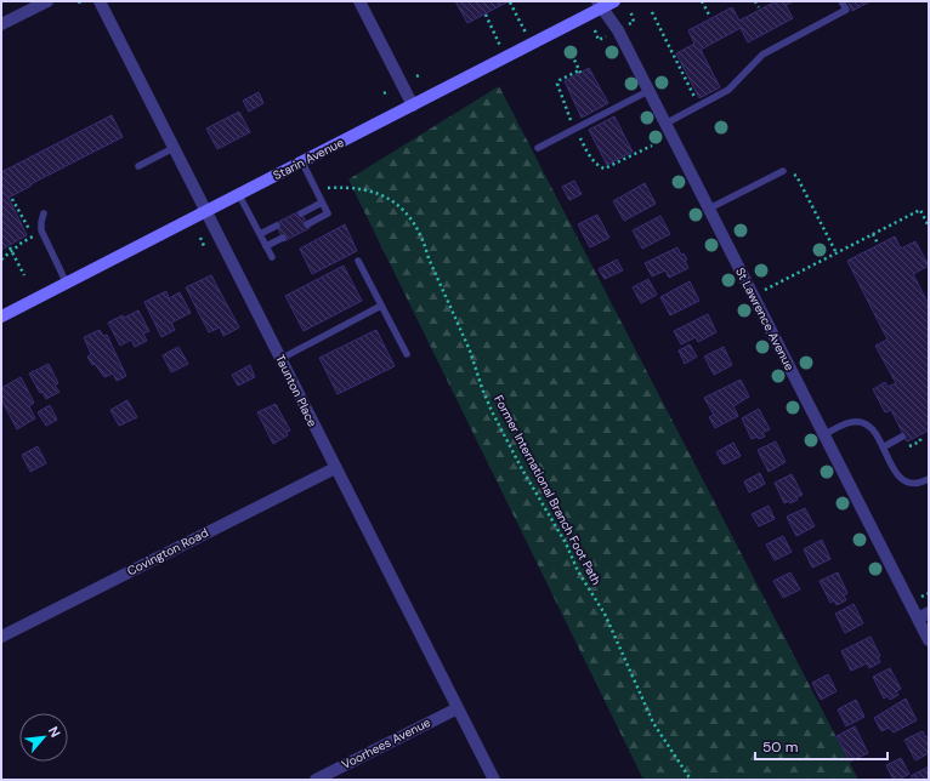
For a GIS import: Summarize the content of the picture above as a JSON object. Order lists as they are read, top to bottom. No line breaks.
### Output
{"streets":{"street":["Starin Avenue","St Lawrence Avenue","Taunton Place","Covington Road","Voorhees Avenue"],"path":["Former International Branch Foot Path"]},"crossings":[["Starin Avenue","St Lawrence Avenue"],["Starin Avenue","Taunton Place"],["Taunton Place","Covington Road"],["Taunton Place","Voorhees Avenue"]],"scale_bar":"50 m","north":"top right"}
